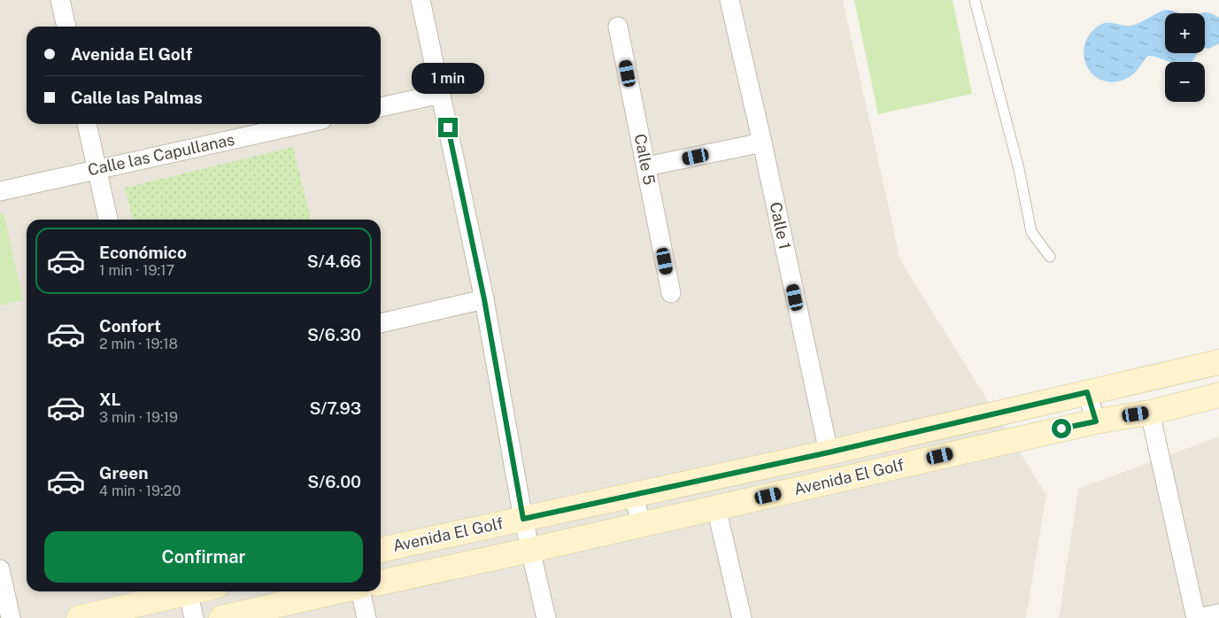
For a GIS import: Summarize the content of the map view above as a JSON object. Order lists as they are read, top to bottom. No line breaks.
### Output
{"streets":{"main road":["Avenida El Golf"],"street":["Calle las Capullanas","Calle 5","Calle 1"]},"crossings":[["Calle 1","Avenida El Golf"]],"page":{"map_buttons":["+","−"],"banner":["Avenida El Golf","Calle las Palmas"],"bubble":"1 min","list":[{"name":"Económico","note":"1 min · 19:17","value":"S/4.66"},{"name":"Confort","note":"2 min · 19:18","value":"S/6.30"},{"name":"XL","note":"3 min · 19:19","value":"S/7.93"},{"name":"Green","note":"4 min · 19:20","value":"S/6.00"}],"buttons":"Confirmar"}}
